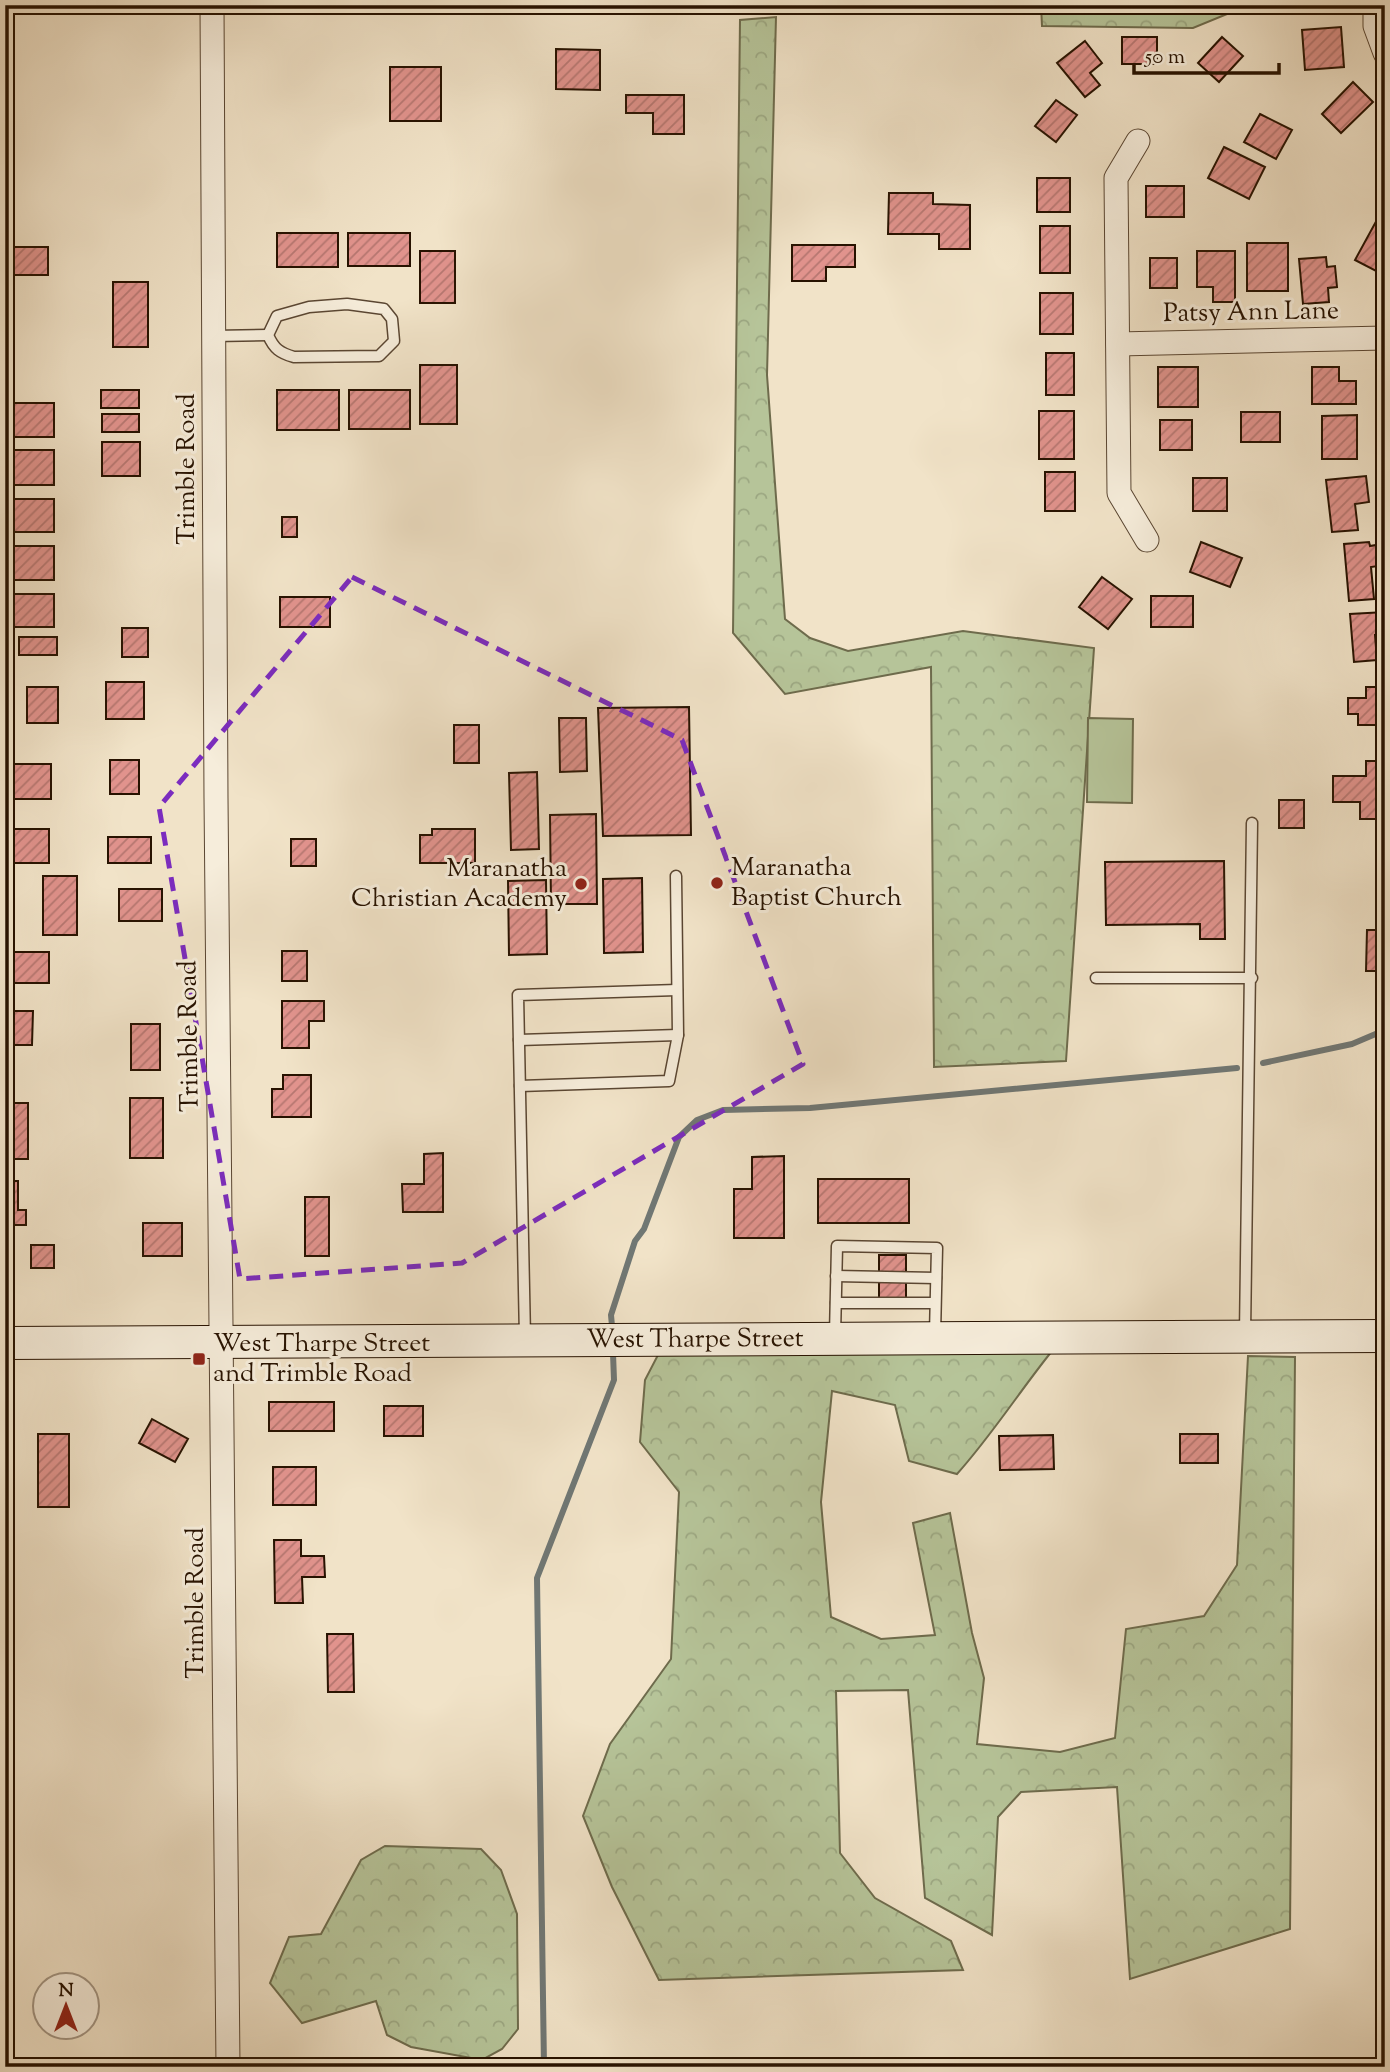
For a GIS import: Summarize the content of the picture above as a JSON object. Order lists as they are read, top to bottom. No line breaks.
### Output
{"streets":{"main road":["West Tharpe Street"],"street":["Patsy Ann Lane","Trimble Road"]},"crossings":[["Trimble Road","West Tharpe Street"]],"places":{"other":["Maranatha Baptist Church","Maranatha Christian Academy"],"transit":["West Tharpe Street and Trimble Road"]},"scale_bar":"50 m","north":"top"}
